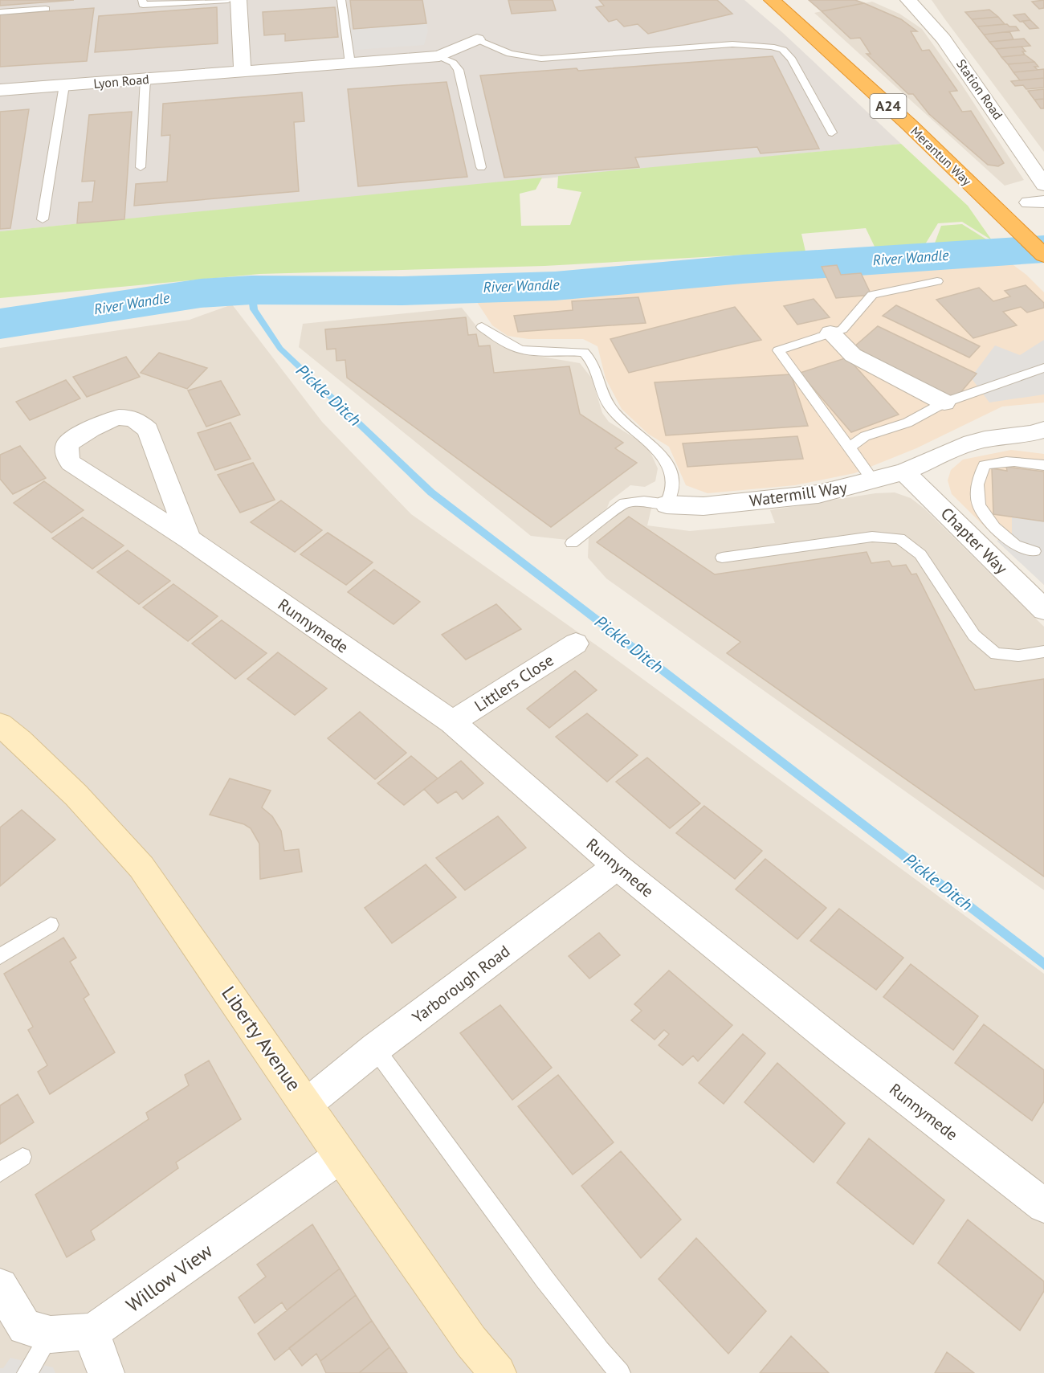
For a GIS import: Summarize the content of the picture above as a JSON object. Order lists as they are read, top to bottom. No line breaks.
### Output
{"streets":{"highway":["A24","Merantun Way"],"street":["Lyon Road","Station Road","Watermill Way","Chapter Way","Runnymede","Littlers Close","Yarborough Road","Liberty Avenue","Willow View"]},"crossings":[["Watermill Way","Chapter Way"],["Runnymede","Littlers Close"],["Runnymede","Yarborough Road"],["Yarborough Road","Liberty Avenue"],["Liberty Avenue","Willow View"]],"water":["River Wandle","Pickle Ditch"]}
